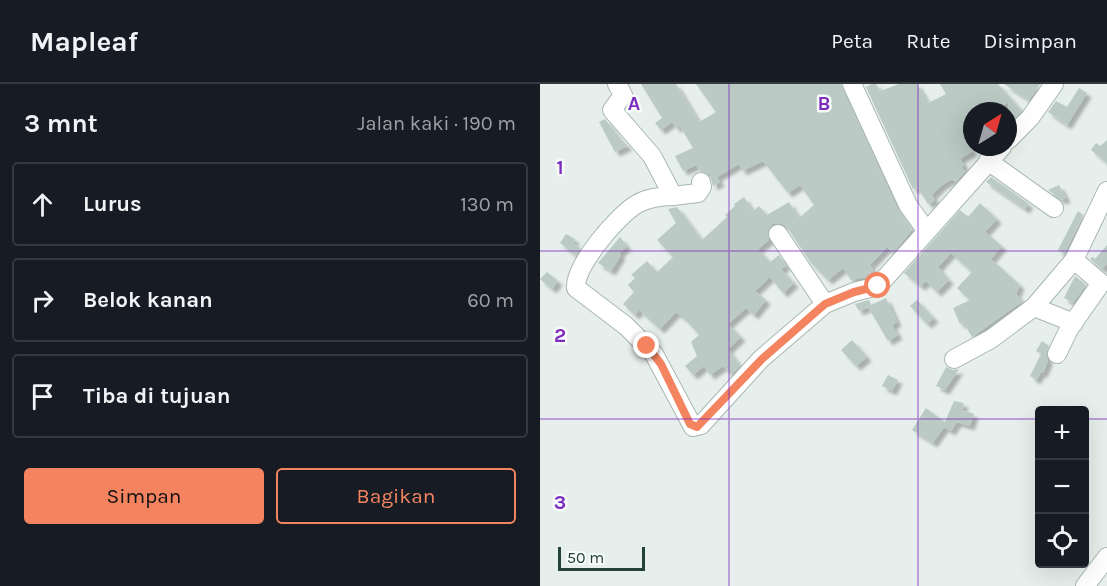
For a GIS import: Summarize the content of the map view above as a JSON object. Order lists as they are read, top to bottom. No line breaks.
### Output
{"scale_bar":"50 m","north":"top right","page":{"header":"Mapleaf","nav":["Peta","Rute","Disimpan"],"heading":["3 mnt","Jalan kaki · 190 m"],"list":[["Lurus","130 m"],["Belok kanan","60 m"],"Tiba di tujuan"],"map_buttons":["+","−"],"buttons":["Simpan","Bagikan"],"scale":"50 m"},"grid":{"columns":["A","B"],"rows":["1","2","3"]}}
